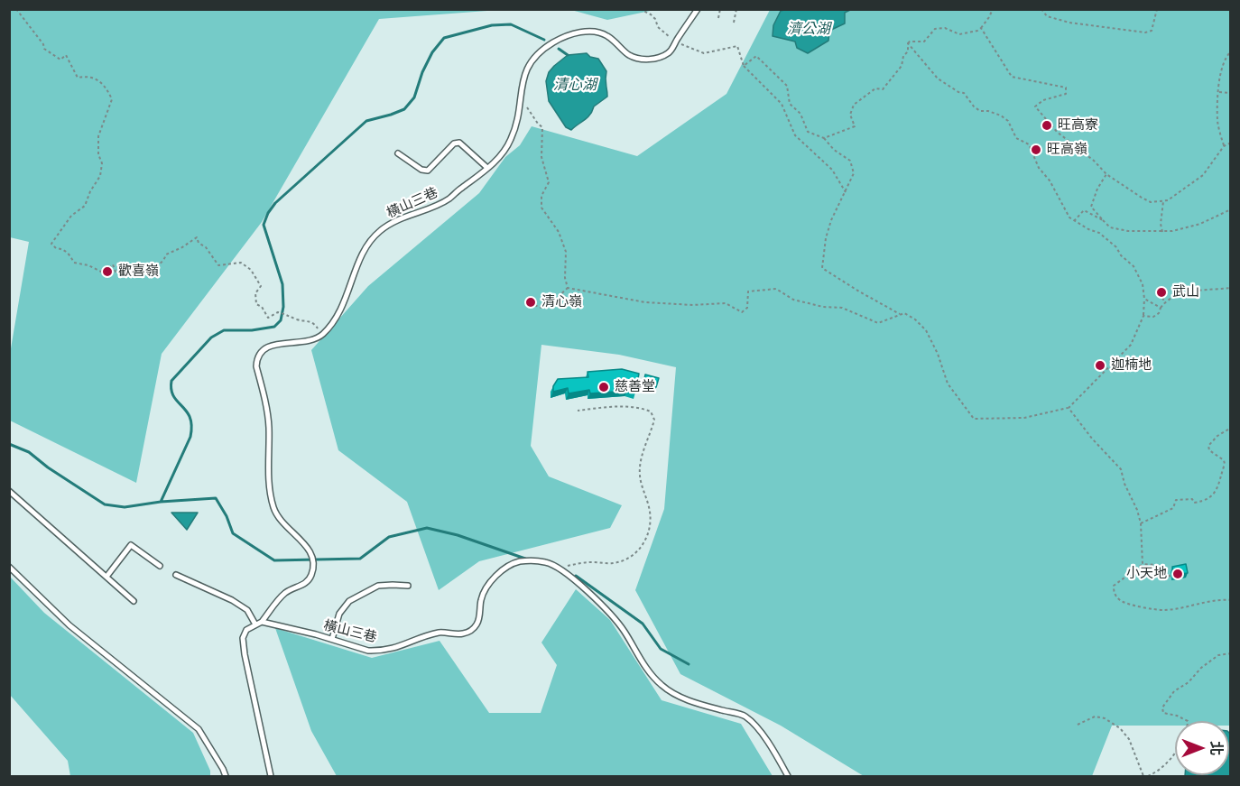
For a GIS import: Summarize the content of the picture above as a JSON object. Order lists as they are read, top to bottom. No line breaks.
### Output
{"streets":{"lane":["橫山三巷"]},"water":["濟公湖","清心湖"],"places":["旺高寮","旺高嶺","歡喜嶺","武山","清心嶺","迦楠地","慈善堂","小天地"],"north":"right"}
